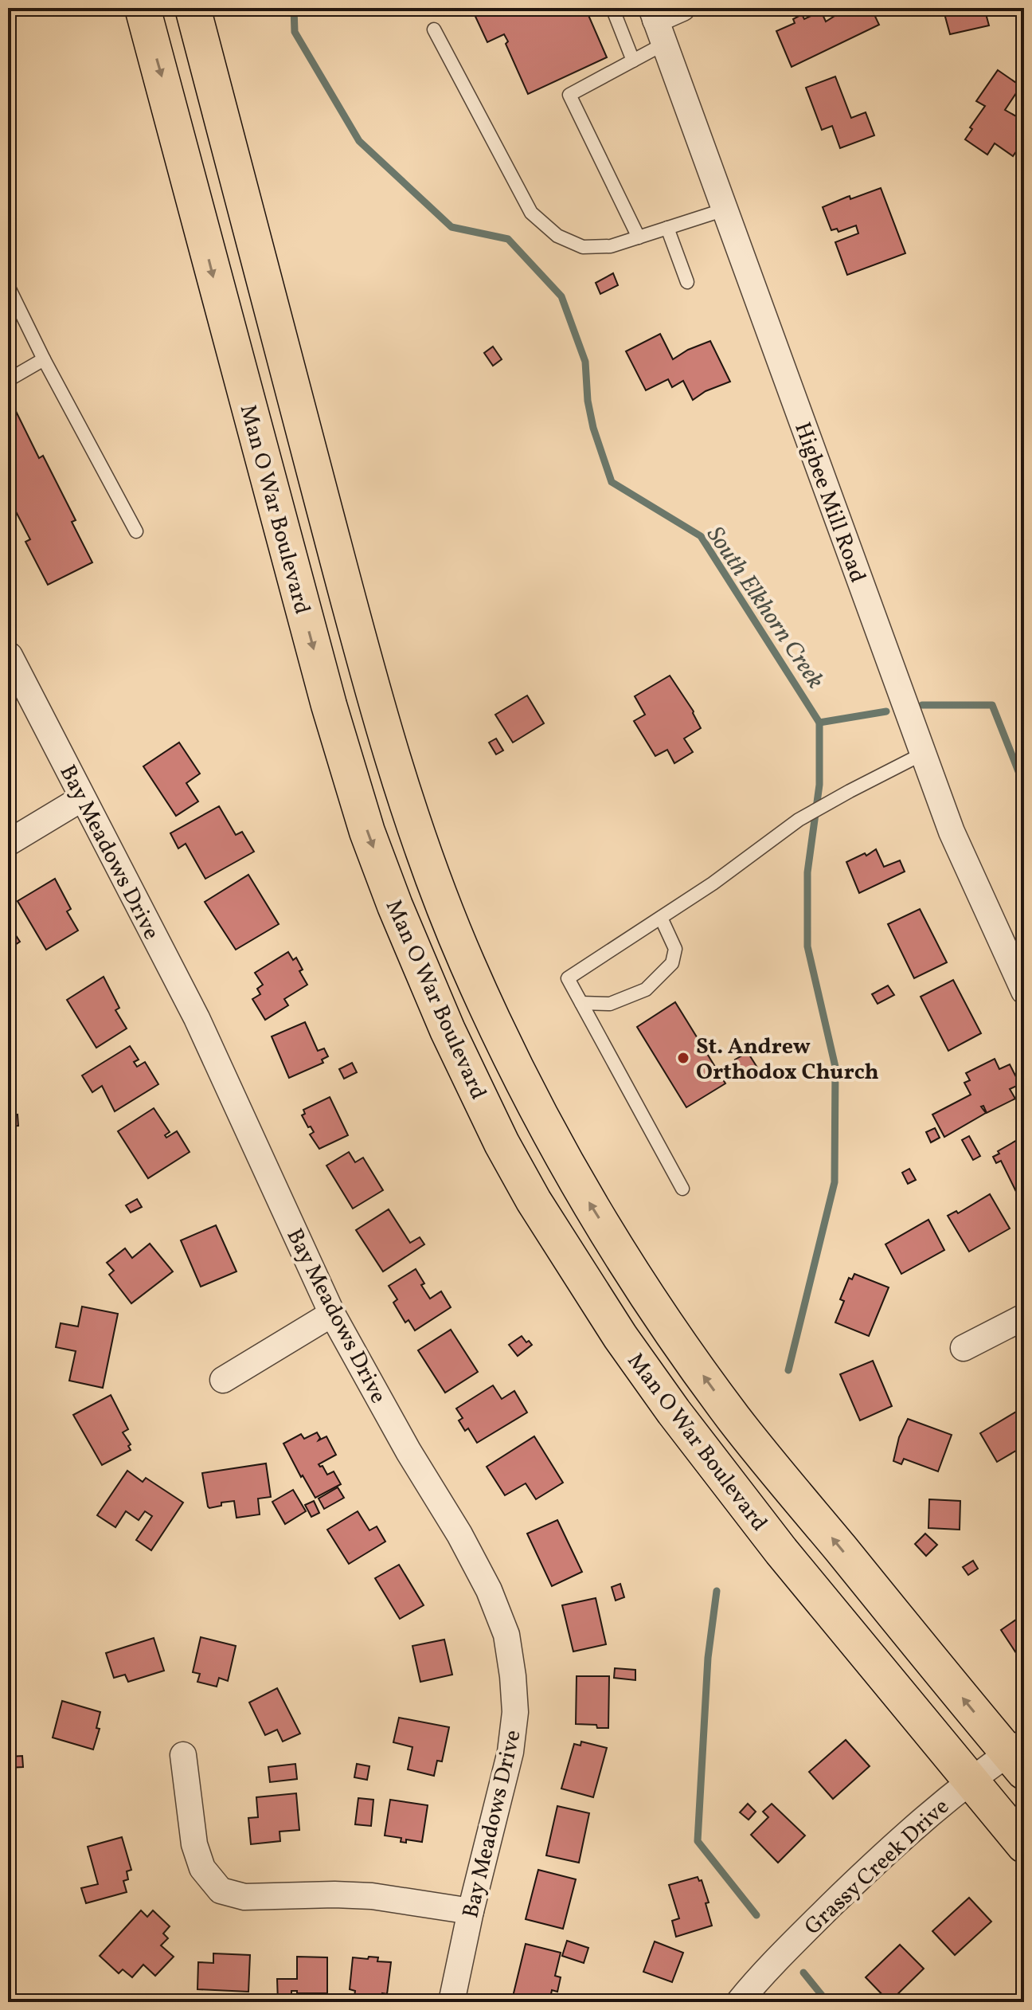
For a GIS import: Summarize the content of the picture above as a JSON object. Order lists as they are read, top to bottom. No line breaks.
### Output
{"streets":{"main road":["Man O War Boulevard"],"street":["Higbee Mill Road","Bay Meadows Drive","Grassy Creek Drive"]},"crossings":[["Man O War Boulevard","Grassy Creek Drive"]],"water":["South Elkhorn Creek"],"places":["St. Andrew Orthodox Church"]}
